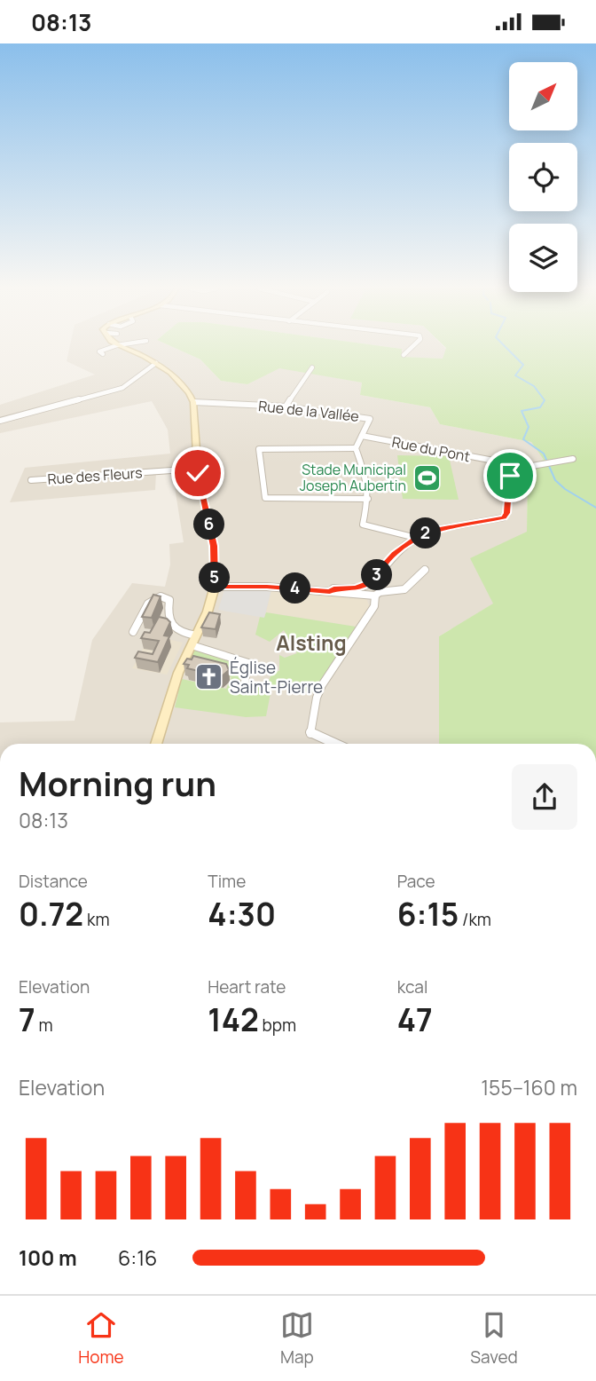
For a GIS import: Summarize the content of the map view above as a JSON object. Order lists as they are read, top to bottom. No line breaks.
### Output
{"streets":{"street":["Rue de la Vallée","Rue du Pont","Rue des Fleurs"]},"crossings":[["Rue de la Vallée","Rue du Pont"]],"districts":["Alsting"],"places":{"sports":["Stade Municipal Joseph Aubertin"],"church":["Église Saint-Pierre"]},"north":"top right","page":{"status":"08:13","pins":["6","2","3","5","4"],"heading":["Morning run","08:13"],"stats":[["Distance","0.72 km"],["Time","4:30"],["Pace","6:15 /km"],["Elevation","7 m"],["Heart rate","142 bpm"],["kcal","47"]],"chart":["Elevation","155–160 m"],"list":[{"name":"100 m","note":"6:16"}],"tabs":["Home","Map","Saved"]}}
